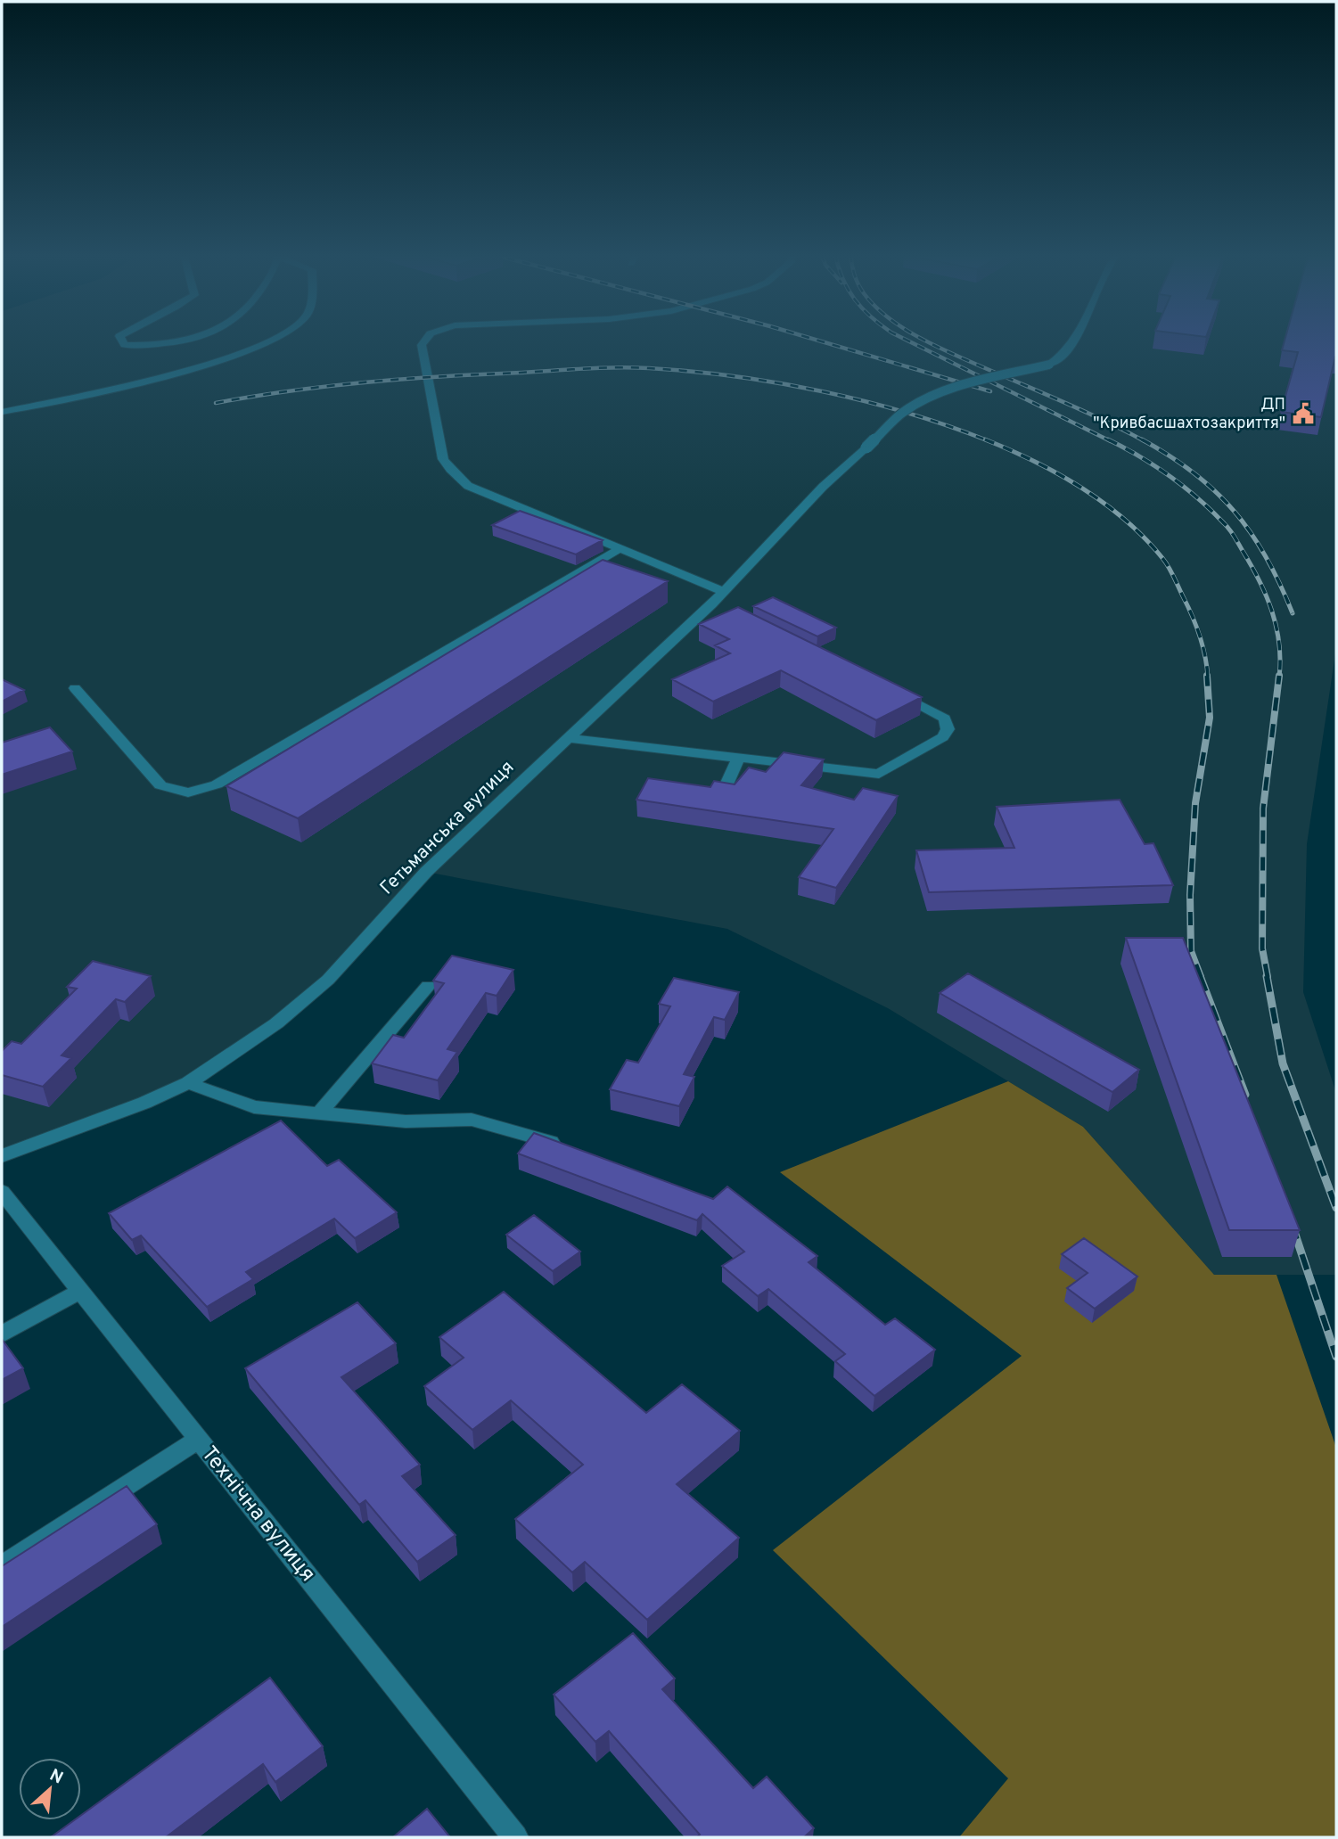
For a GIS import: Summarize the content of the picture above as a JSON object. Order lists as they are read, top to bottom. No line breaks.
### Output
{"streets":{"street":["Гетьманська вулиця","Технічна вулиця"]},"places":{"public building":["ДП \"Кривбасшахтозакриття\""]},"north":"top right"}
